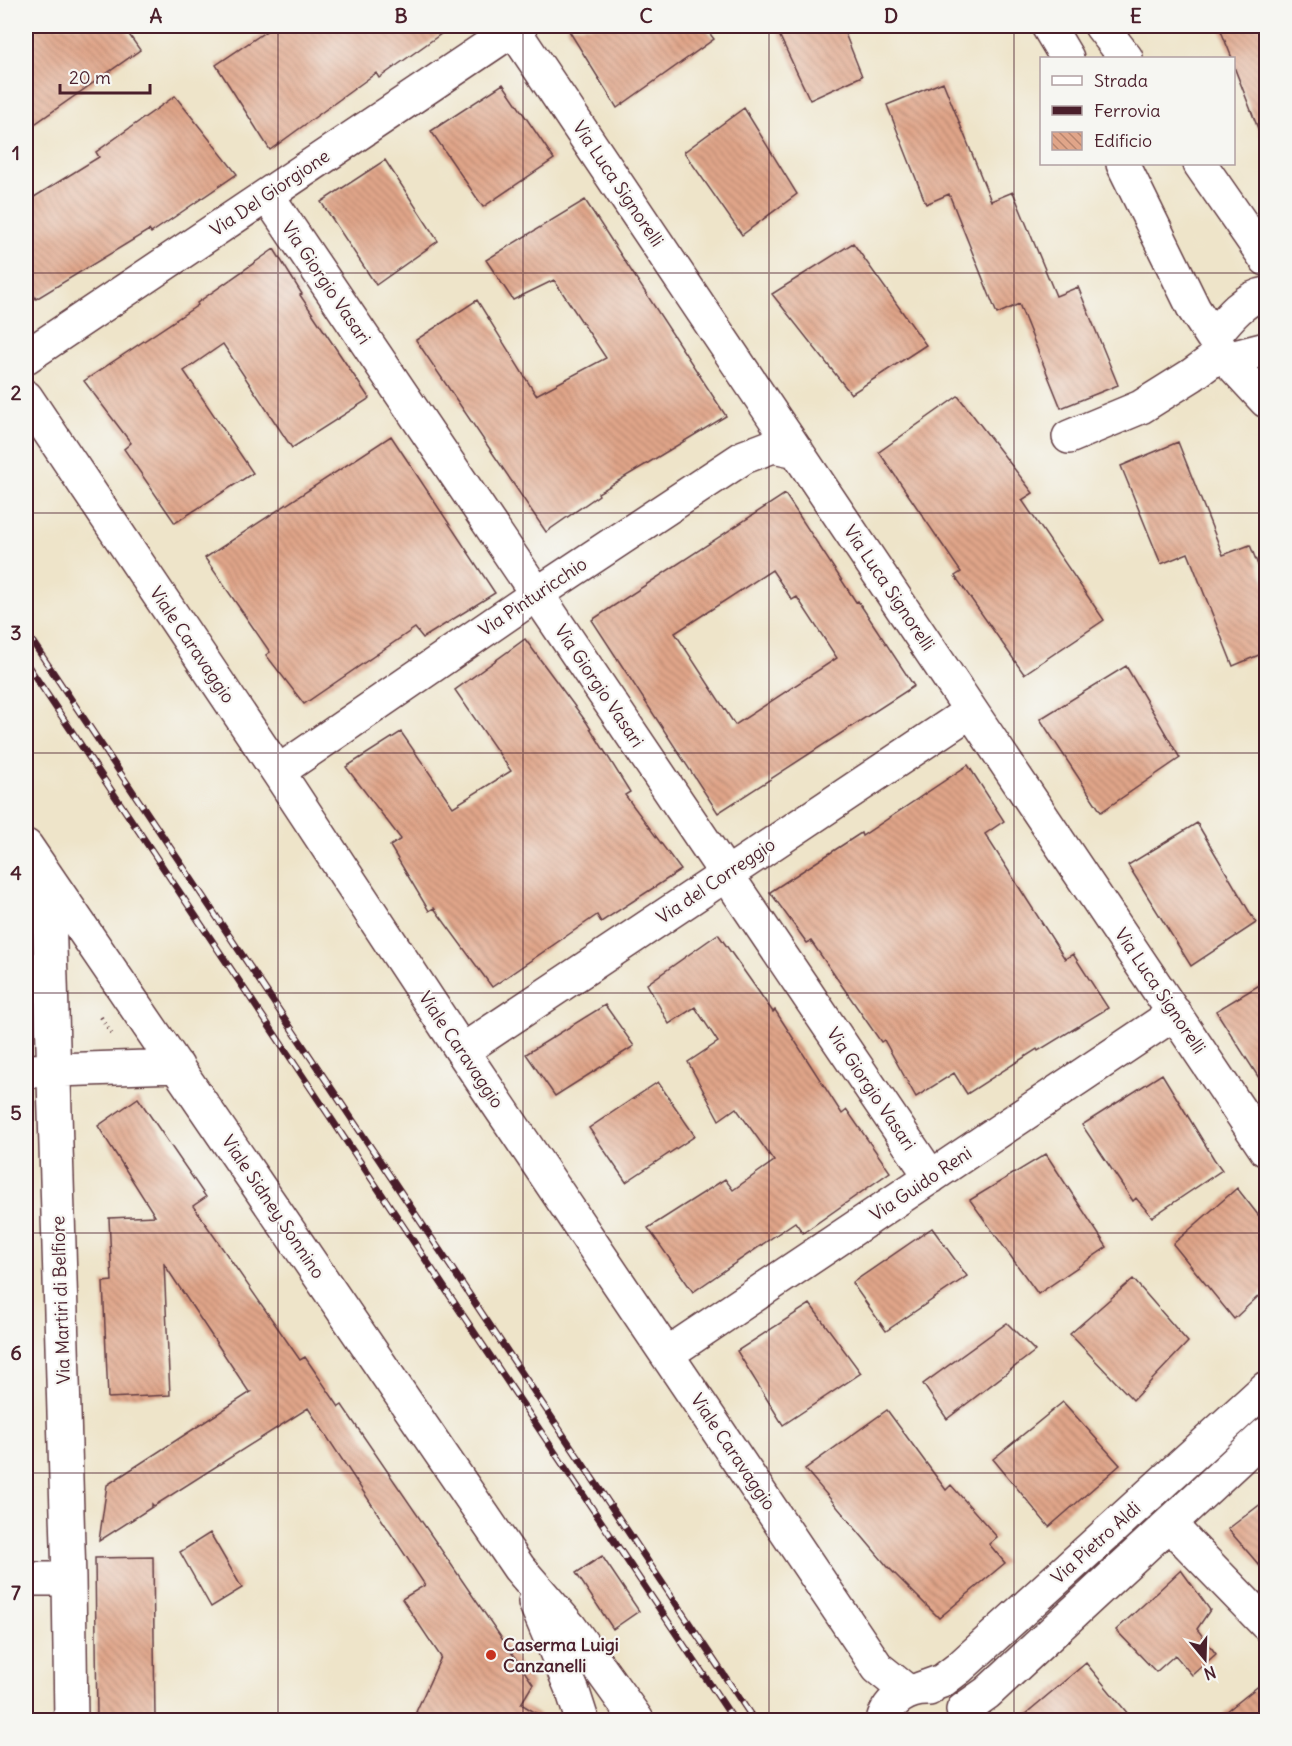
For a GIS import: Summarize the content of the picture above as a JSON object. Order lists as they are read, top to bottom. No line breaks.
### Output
{"streets":{"street":["Via Luca Signorelli","Via Del Giorgione","Via Giorgio Vasari","Via Pinturicchio","Viale Caravaggio","Via del Correggio","Via Guido Reni","Viale Sidney Sonnino","Via Martiri di Belfiore","Via Pietro Aldi"]},"crossings":[["Via Luca Signorelli","Via Del Giorgione"],["Via Luca Signorelli","Via Pinturicchio"],["Via Luca Signorelli","Via del Correggio"],["Via Luca Signorelli","Via Guido Reni"],["Via Del Giorgione","Via Giorgio Vasari"],["Via Giorgio Vasari","Via Pinturicchio"],["Via Giorgio Vasari","Via del Correggio"],["Via Giorgio Vasari","Via Guido Reni"],["Via Pinturicchio","Viale Caravaggio"],["Viale Caravaggio","Via del Correggio"],["Viale Caravaggio","Via Guido Reni"],["Viale Caravaggio","Via Pietro Aldi"],["Viale Sidney Sonnino","Via Martiri di Belfiore"]],"places":["Caserma Luigi Canzanelli"],"legend":["Strada","Ferrovia","Edificio"],"scale_bar":"20 m","north":"bottom","grid":{"columns":["A","B","C","D","E"],"rows":["1","2","3","4","5","6","7"]}}
